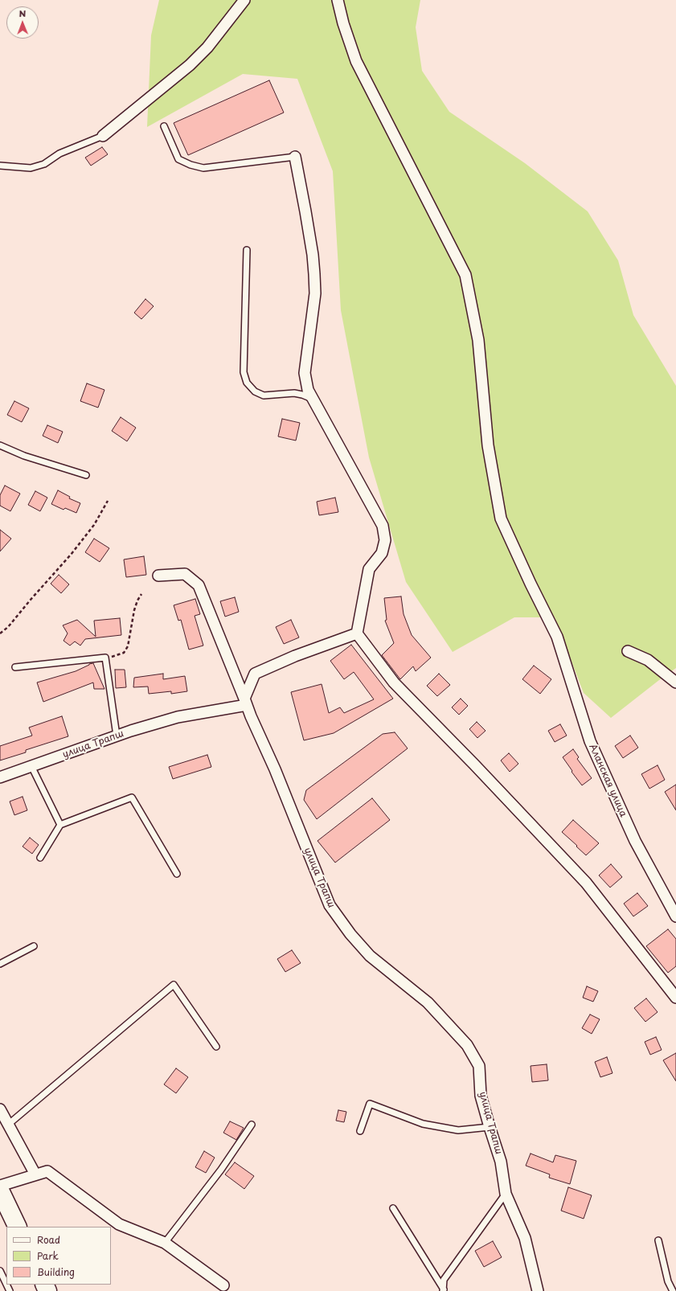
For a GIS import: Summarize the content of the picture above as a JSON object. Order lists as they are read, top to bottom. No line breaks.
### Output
{"streets":{"street":["улица Трапш","Аланская улица"]},"legend":["Road","Park","Building"],"north":"top"}
